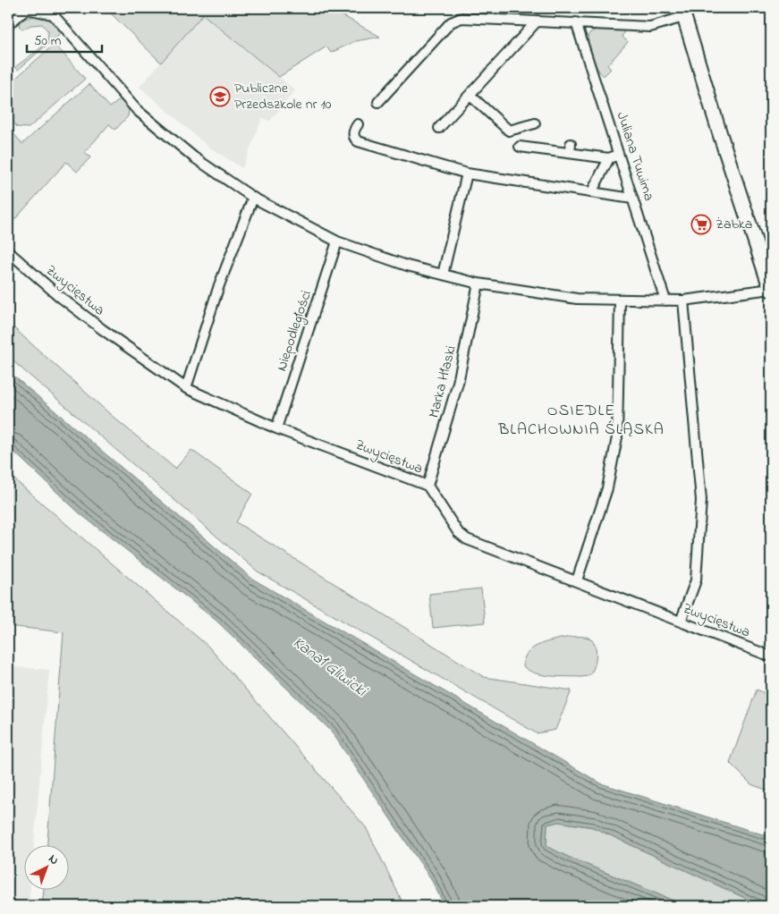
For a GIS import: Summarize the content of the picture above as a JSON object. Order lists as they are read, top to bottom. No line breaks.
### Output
{"streets":{"street":["Juliana Tuwima","Zwycięstwa","Niepodległości","Marka Hłaski"]},"crossings":[["Zwycięstwa","Niepodległości"],["Zwycięstwa","Marka Hłaski"]],"districts":["OSIEDLE BLACHOWNIA ŚLĄSKA"],"water":["Kanał Gliwicki"],"places":{"school or university":["Publiczne Przedszkole nr 10"],"supermarket":["Żabka"]},"scale_bar":"50 m","north":"top right"}
